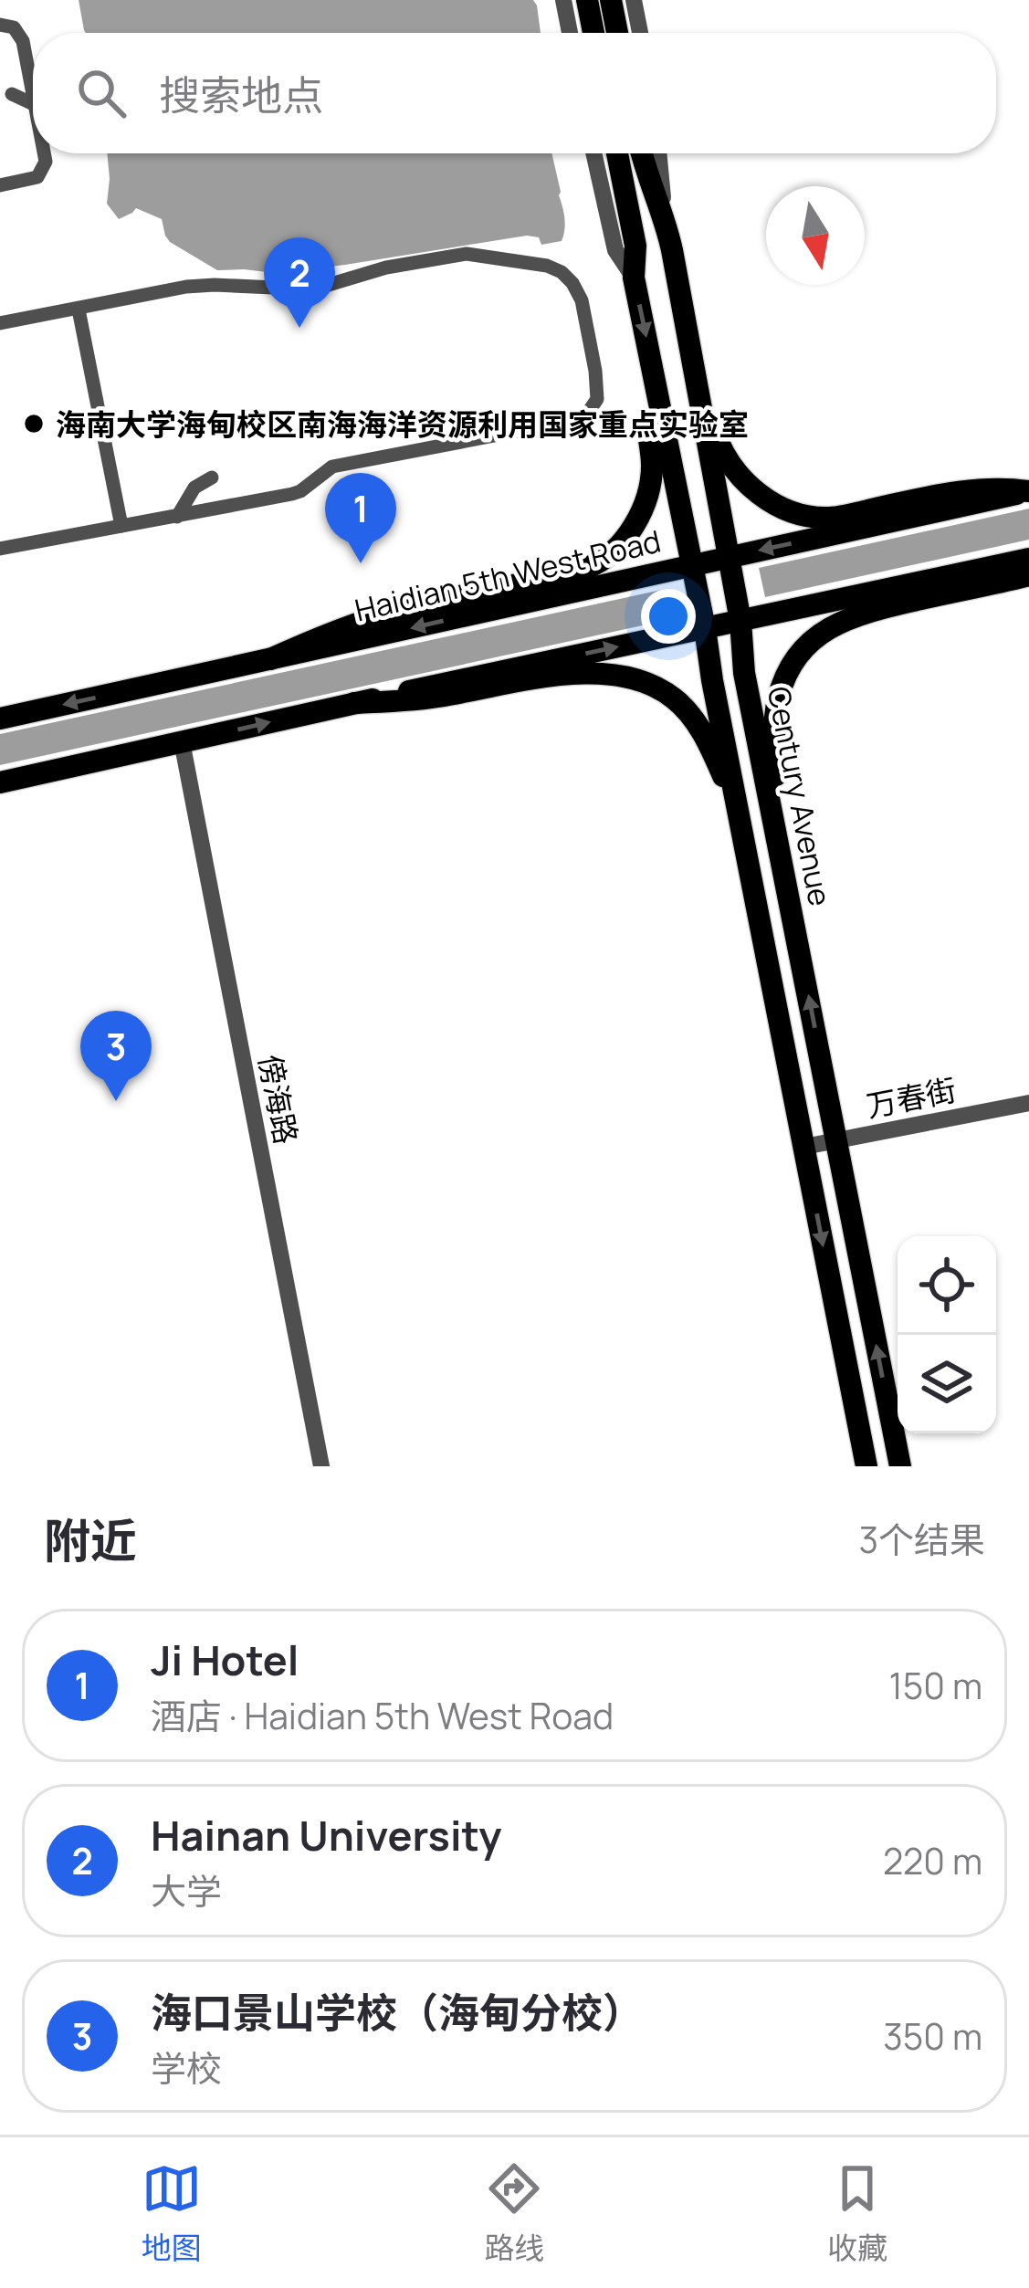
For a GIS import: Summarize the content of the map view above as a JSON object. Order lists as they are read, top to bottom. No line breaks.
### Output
{"streets":{"main road":["Haidian 5th West Road","Century Avenue"],"street":["万春街","傍海路"]},"crossings":[["Haidian 5th West Road","Century Avenue"],["Century Avenue","万春街"]],"places":["海南大学海甸校区南海海洋资源利用国家重点实验室"],"north":"bottom","page":{"search":"搜索地点","pins":["2","1","3"],"heading":["附近","3个结果"],"list":[{"mark":"1","name":"Ji Hotel","note":"酒店 · Haidian 5th West Road","value":"150 m"},{"mark":"2","name":"Hainan University","note":"大学","value":"220 m"},{"mark":"3","name":"海口景山学校（海甸分校）","note":"学校","value":"350 m"}],"nav":["地图","路线","收藏"]}}
